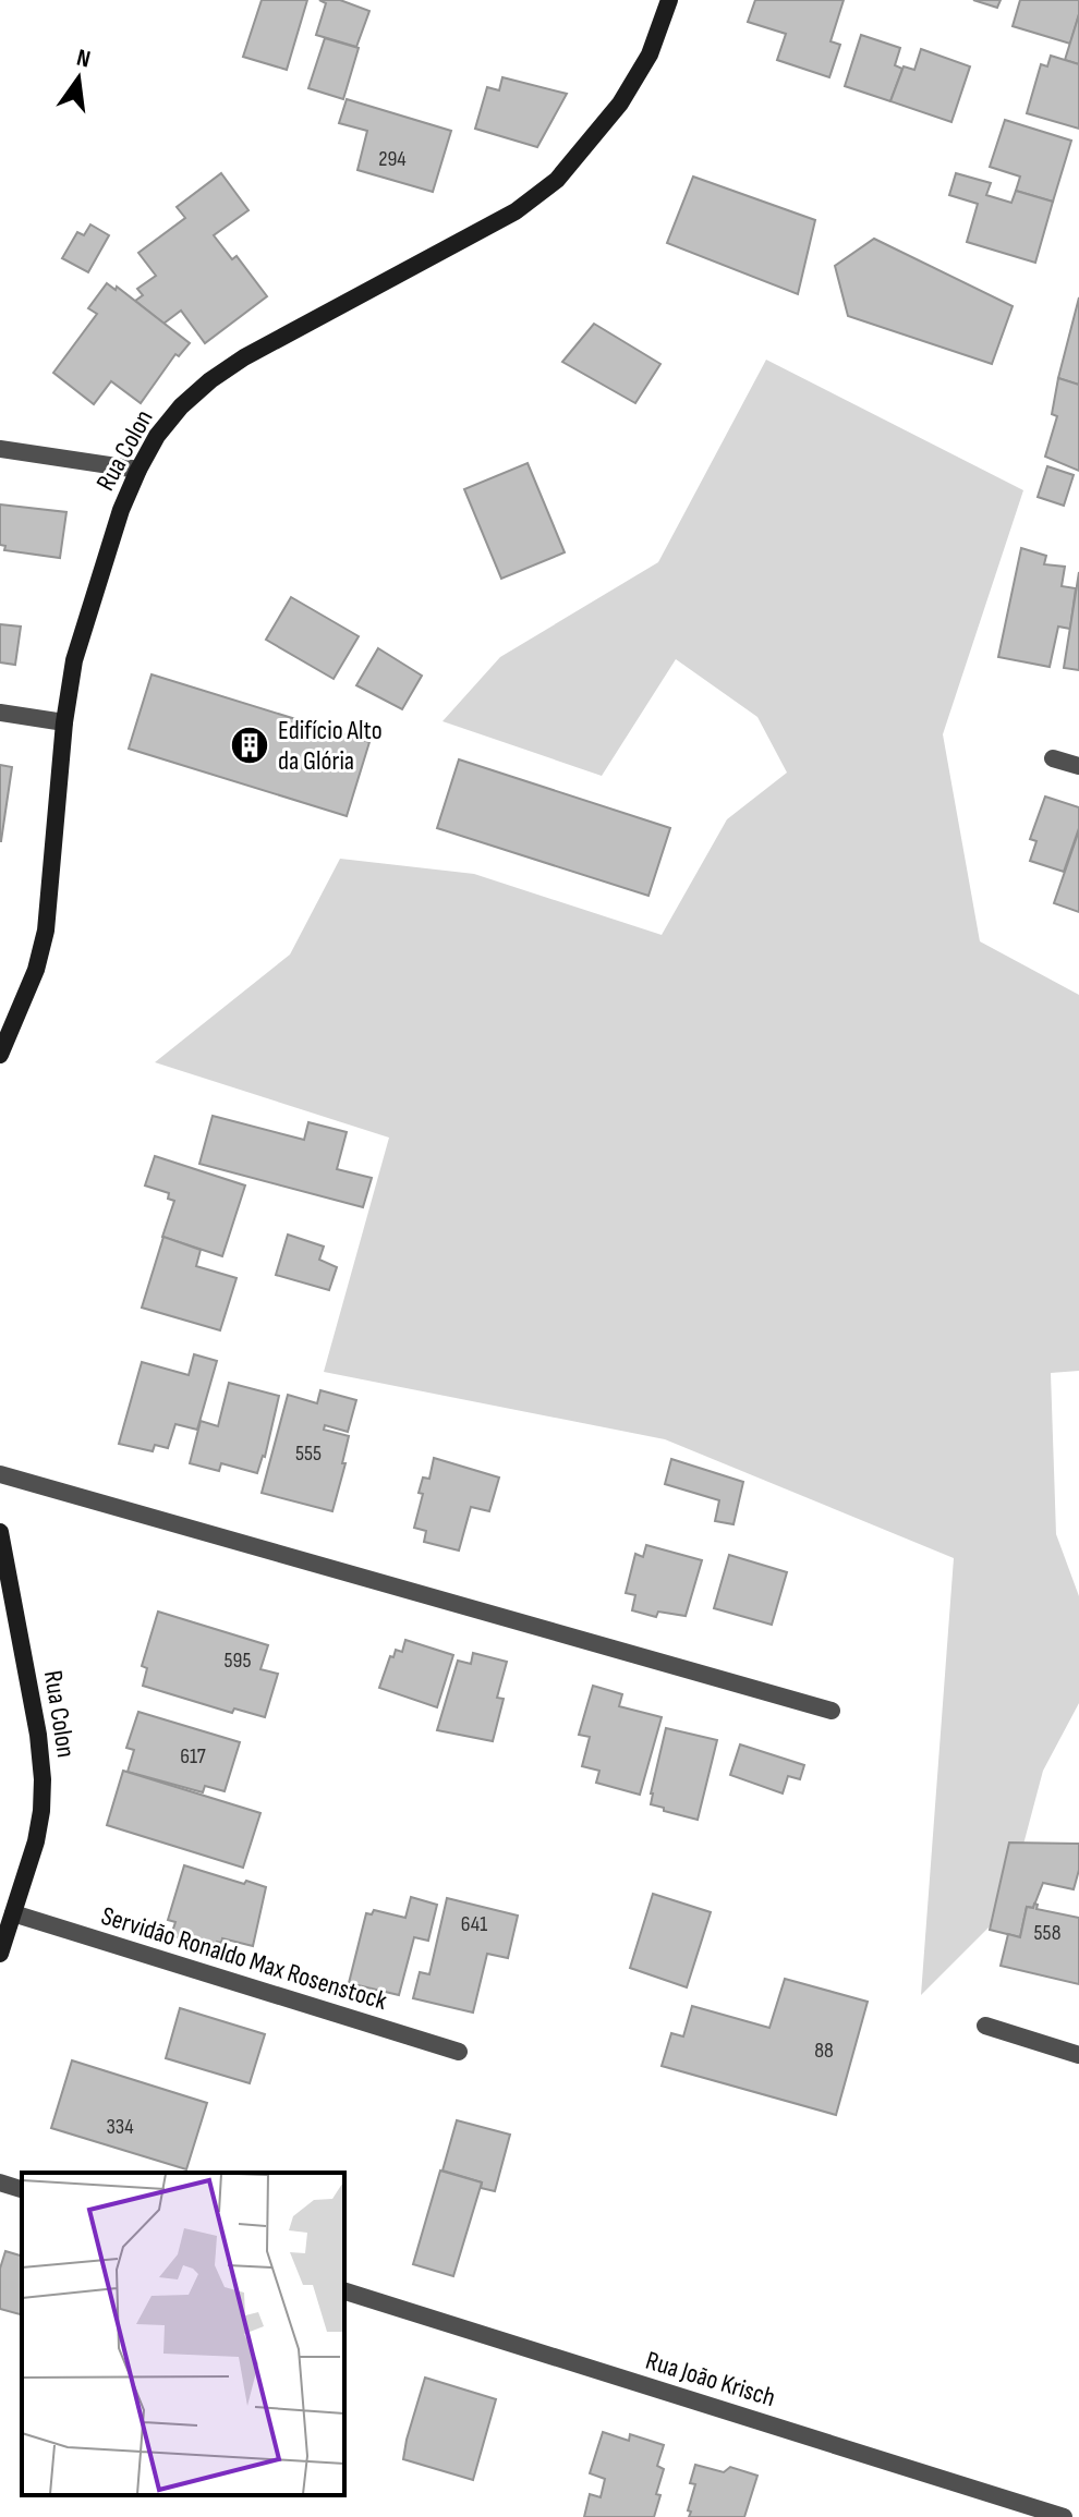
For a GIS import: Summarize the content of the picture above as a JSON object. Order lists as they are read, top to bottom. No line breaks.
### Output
{"streets":{"street":["Rua Colon","Servidão Ronaldo Max Rosenstock","Rua João Krisch"]},"crossings":[["Rua Colon","Servidão Ronaldo Max Rosenstock"]],"places":{"building":["Edifício Alto da Glória"]},"house_numbers":["294","555","595","617","641","558","88","334"],"north":"top"}
